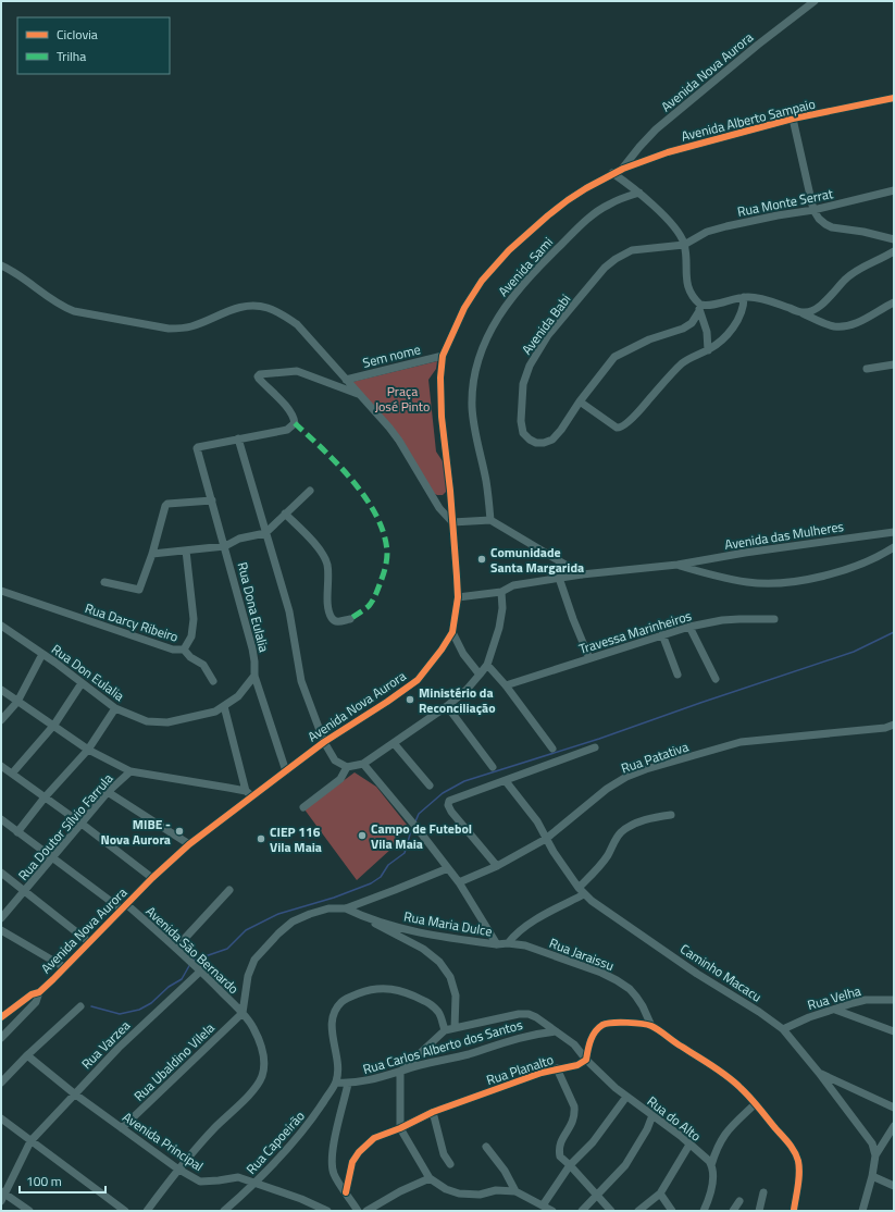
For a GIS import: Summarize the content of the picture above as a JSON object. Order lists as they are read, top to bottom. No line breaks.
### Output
{"streets":{"street":["Avenida Nova Aurora","Avenida Alberto Sampaio","Rua Monte Serrat","Avenida Sami","Avenida Babi","Sem nome","Avenida das Mulheres","Rua Dona Eulalia","Rua Darcy Ribeiro","Travessa Marinheiros","Rua Don Eulalia","Rua Patativa","Rua Doutor Sílvio Farrula","Rua Maria Dulce","Avenida São Bernardo","Rua Jaraissu","Caminho Macacu","Rua Velha","Rua Varzea","Rua Carlos Alberto dos Santos","Rua Ubaldino Vilela","Rua Planalto","Rua do Alto","Avenida Principal","Rua Capoeirão"]},"crossings":[["Avenida Nova Aurora","Avenida Alberto Sampaio"],["Avenida Nova Aurora","Sem nome"],["Avenida Nova Aurora","Avenida das Mulheres"],["Avenida Nova Aurora","Rua Dona Eulalia"],["Avenida Nova Aurora","Avenida São Bernardo"],["Rua Monte Serrat","Avenida Babi"],["Rua Dona Eulalia","Rua Don Eulalia"],["Rua Patativa","Caminho Macacu"],["Rua Doutor Sílvio Farrula","Avenida São Bernardo"],["Rua Maria Dulce","Avenida São Bernardo"],["Rua Maria Dulce","Rua Jaraissu"],["Avenida São Bernardo","Rua Varzea"],["Avenida São Bernardo","Rua Ubaldino Vilela"],["Avenida São Bernardo","Avenida Principal"],["Caminho Macacu","Rua Velha"],["Rua Varzea","Avenida Principal"],["Rua Carlos Alberto dos Santos","Rua do Alto"],["Rua Carlos Alberto dos Santos","Rua Capoeirão"],["Rua Ubaldino Vilela","Avenida Principal"],["Rua Planalto","Rua do Alto"],["Rua do Alto","Rua Capoeirão"],["Avenida Principal","Rua Capoeirão"]],"parks":["Praça José Pinto"],"places":["Comunidade Santa Margarida","Ministério da Reconciliação","MIBE - Nova Aurora","Campo de Futebol Vila Maia","CIEP 116 Vila Maia"],"legend":["Ciclovia","Trilha"],"scale_bar":"100 m"}
